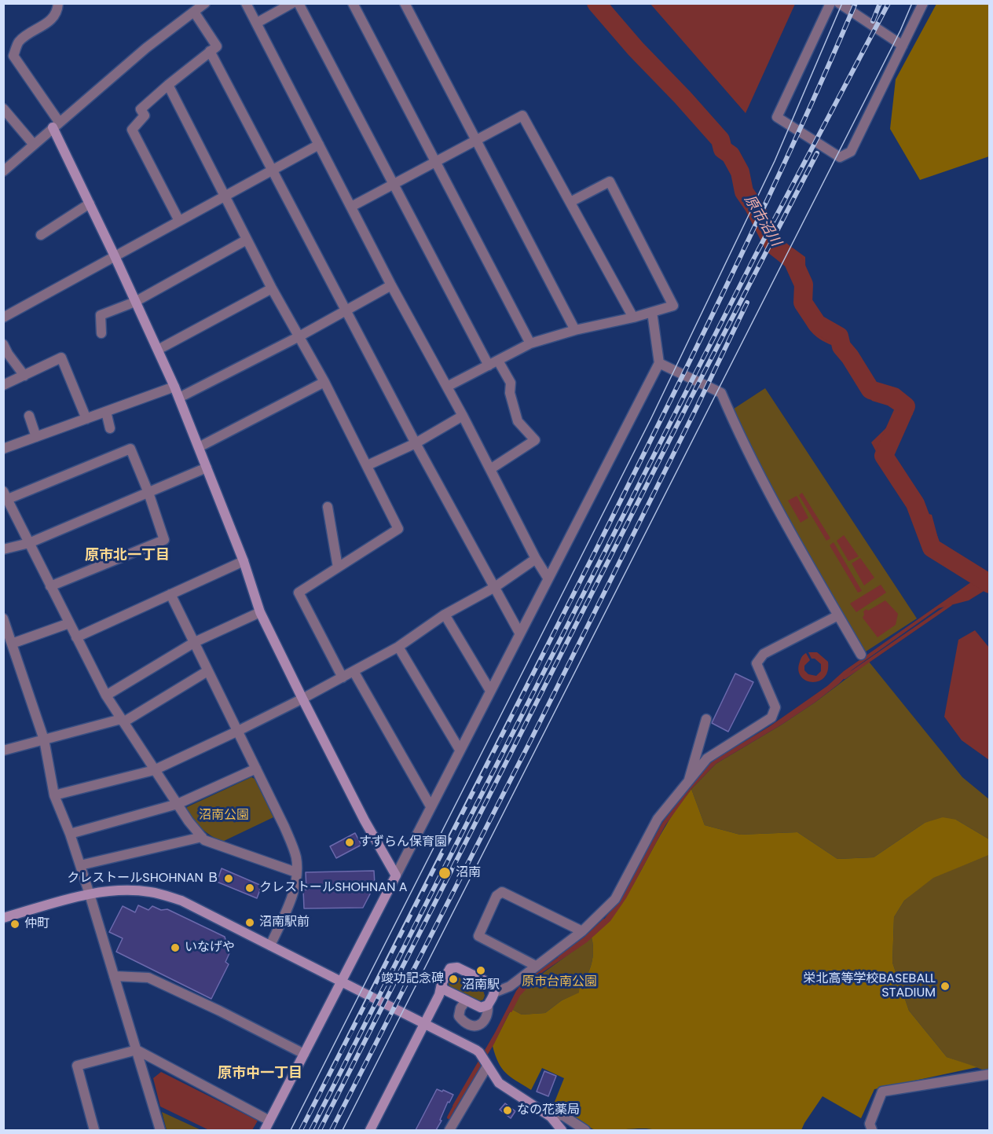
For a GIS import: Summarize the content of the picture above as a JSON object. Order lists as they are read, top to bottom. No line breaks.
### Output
{"districts":["原市北一丁目","原市中一丁目"],"water":["原市沼川"],"parks":["沼南公園","原市台南公園"],"places":["すずらん保育園","沼南","クレストールSHOHNAN Ｂ","クレストールSHOHNAN A","沼南駅前","仲町","いなげや","沼南駅","竣功記念碑","栄北高等学校BASEBALL STADIUM","なの花薬局"]}
